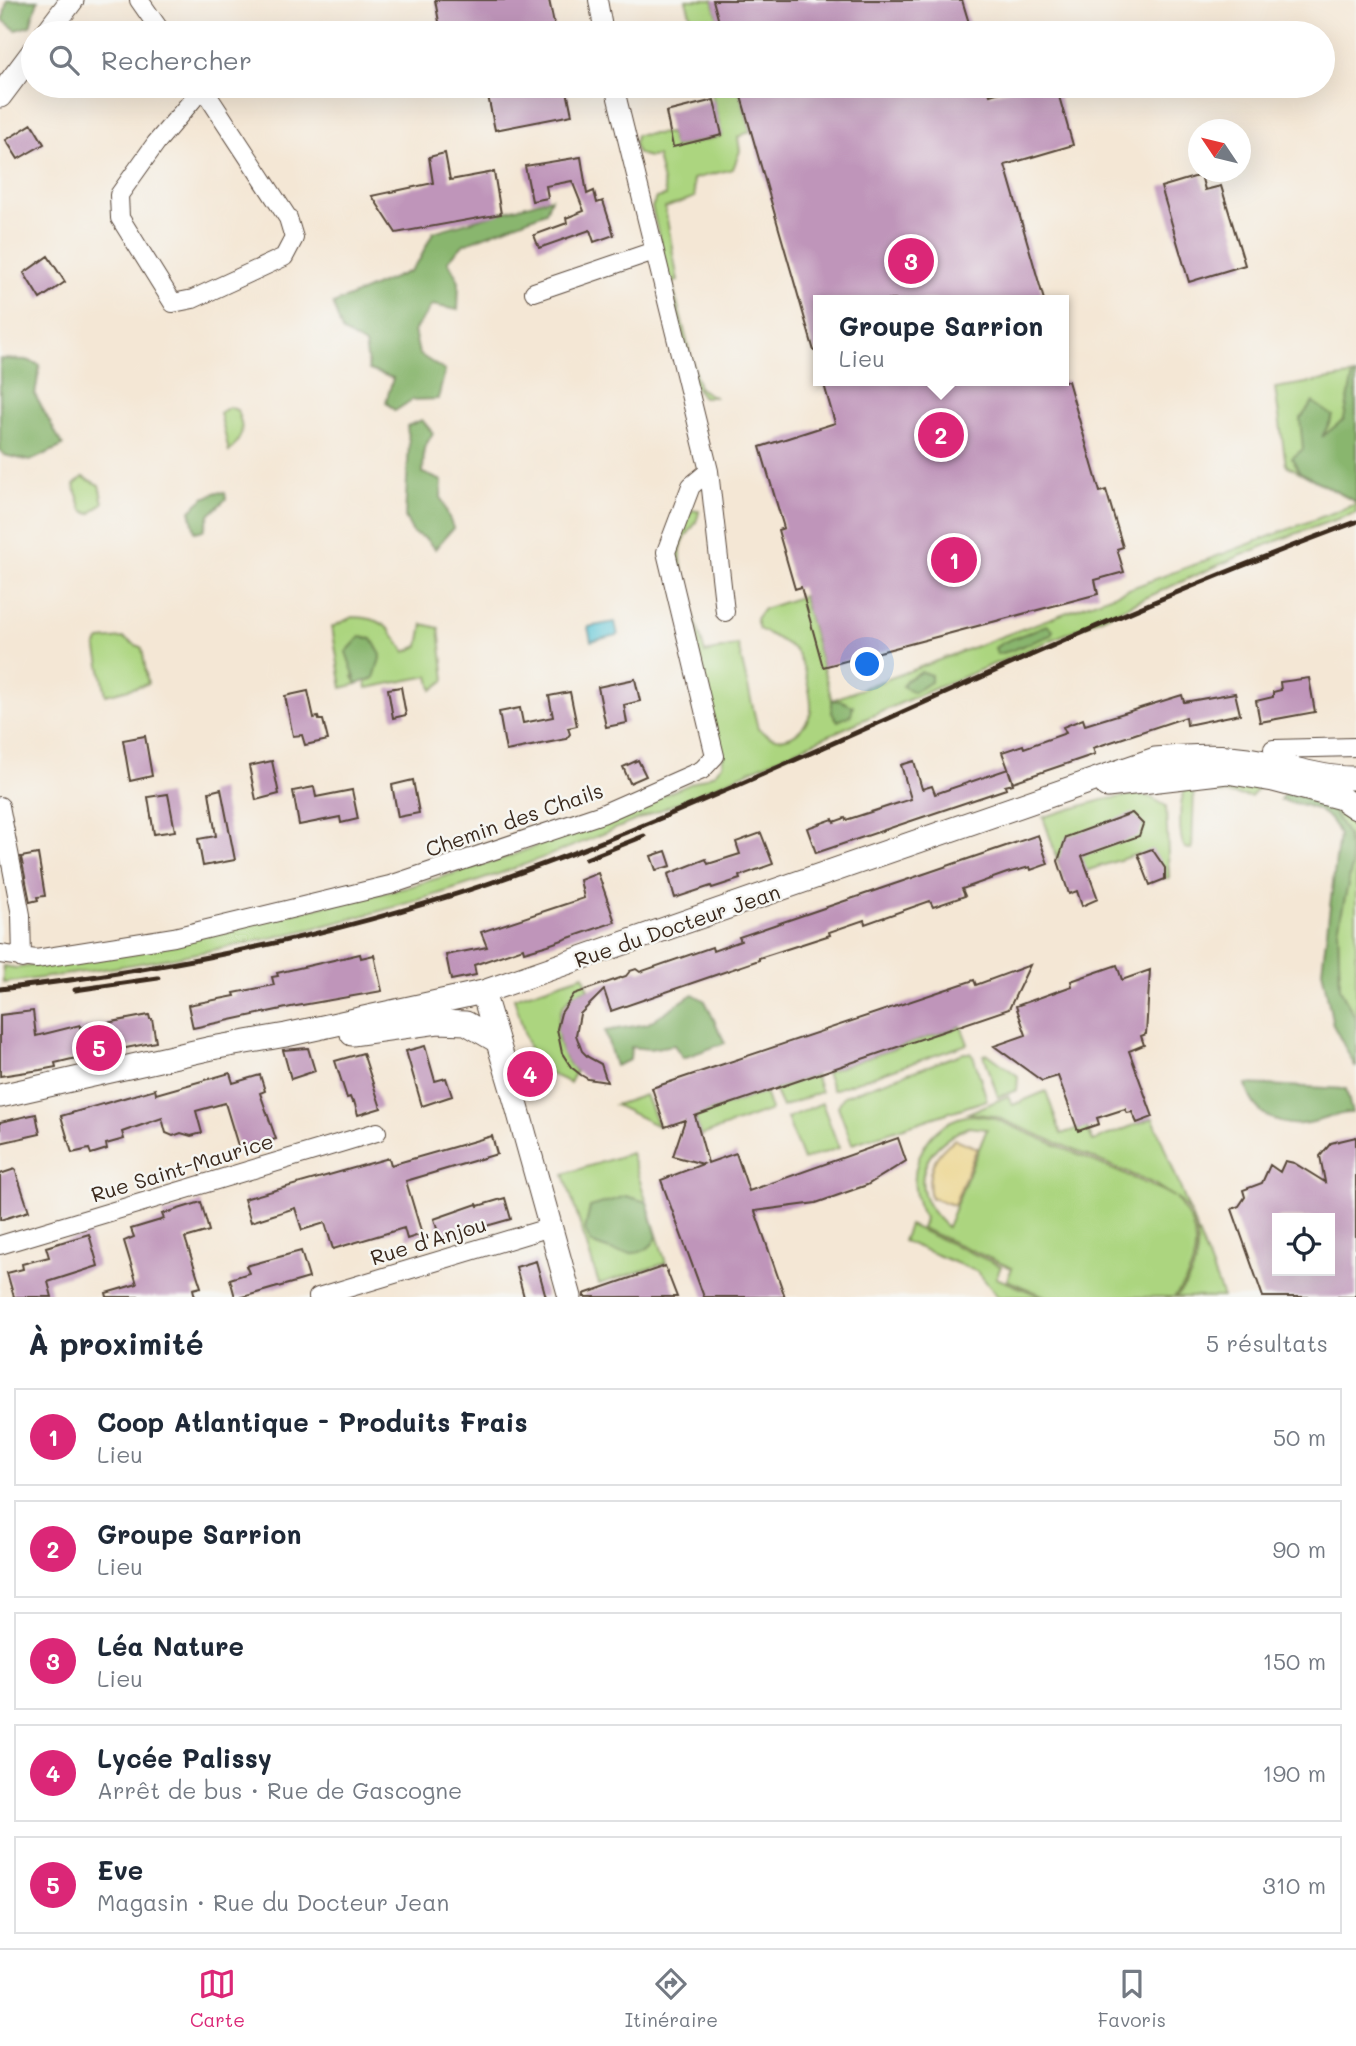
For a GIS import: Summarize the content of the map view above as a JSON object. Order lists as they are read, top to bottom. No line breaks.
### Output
{"streets":{"street":["Chemin des Chails","Rue du Docteur Jean","Rue Saint-Maurice","Rue d'Anjou"]},"north":"top left","page":{"search":"Rechercher","pins":["3","2","1","5","4"],"popup":["Groupe Sarrion","Lieu"],"heading":["À proximité","5 résultats"],"list":[{"mark":"1","name":"Coop Atlantique - Produits Frais","note":"Lieu","value":"50 m"},{"mark":"2","name":"Groupe Sarrion","note":"Lieu","value":"90 m"},{"mark":"3","name":"Léa Nature","note":"Lieu","value":"150 m"},{"mark":"4","name":"Lycée Palissy","note":"Arrêt de bus · Rue de Gascogne","value":"190 m"},{"mark":"5","name":"Eve","note":"Magasin · Rue du Docteur Jean","value":"310 m"}],"nav":["Carte","Itinéraire","Favoris"]}}
